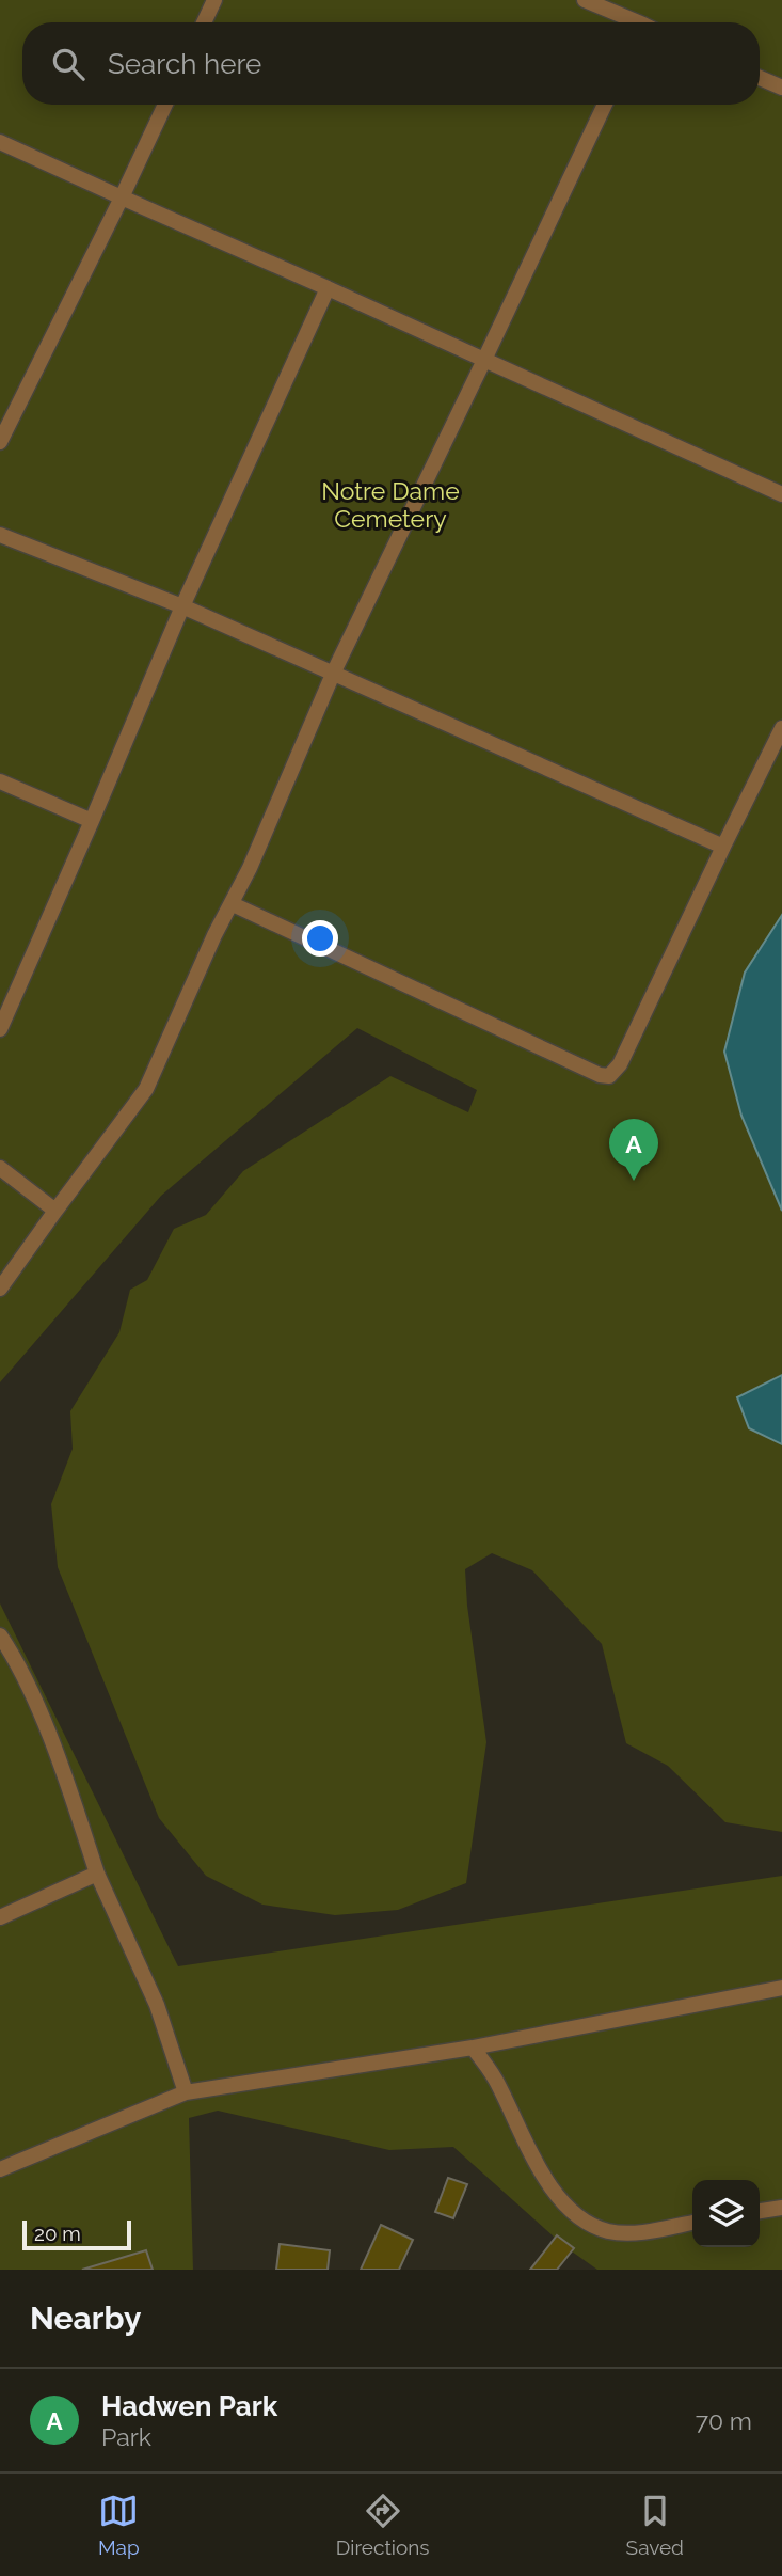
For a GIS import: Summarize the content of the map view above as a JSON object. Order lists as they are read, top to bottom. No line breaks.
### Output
{"parks":["Notre Dame Cemetery"],"scale_bar":"20 m","page":{"search":"Search here","pins":"A","scale":"20 m","heading":"Nearby","list":[{"mark":"A","name":"Hadwen Park","note":"Park","value":"70 m"}],"nav":["Map","Directions","Saved"]}}
